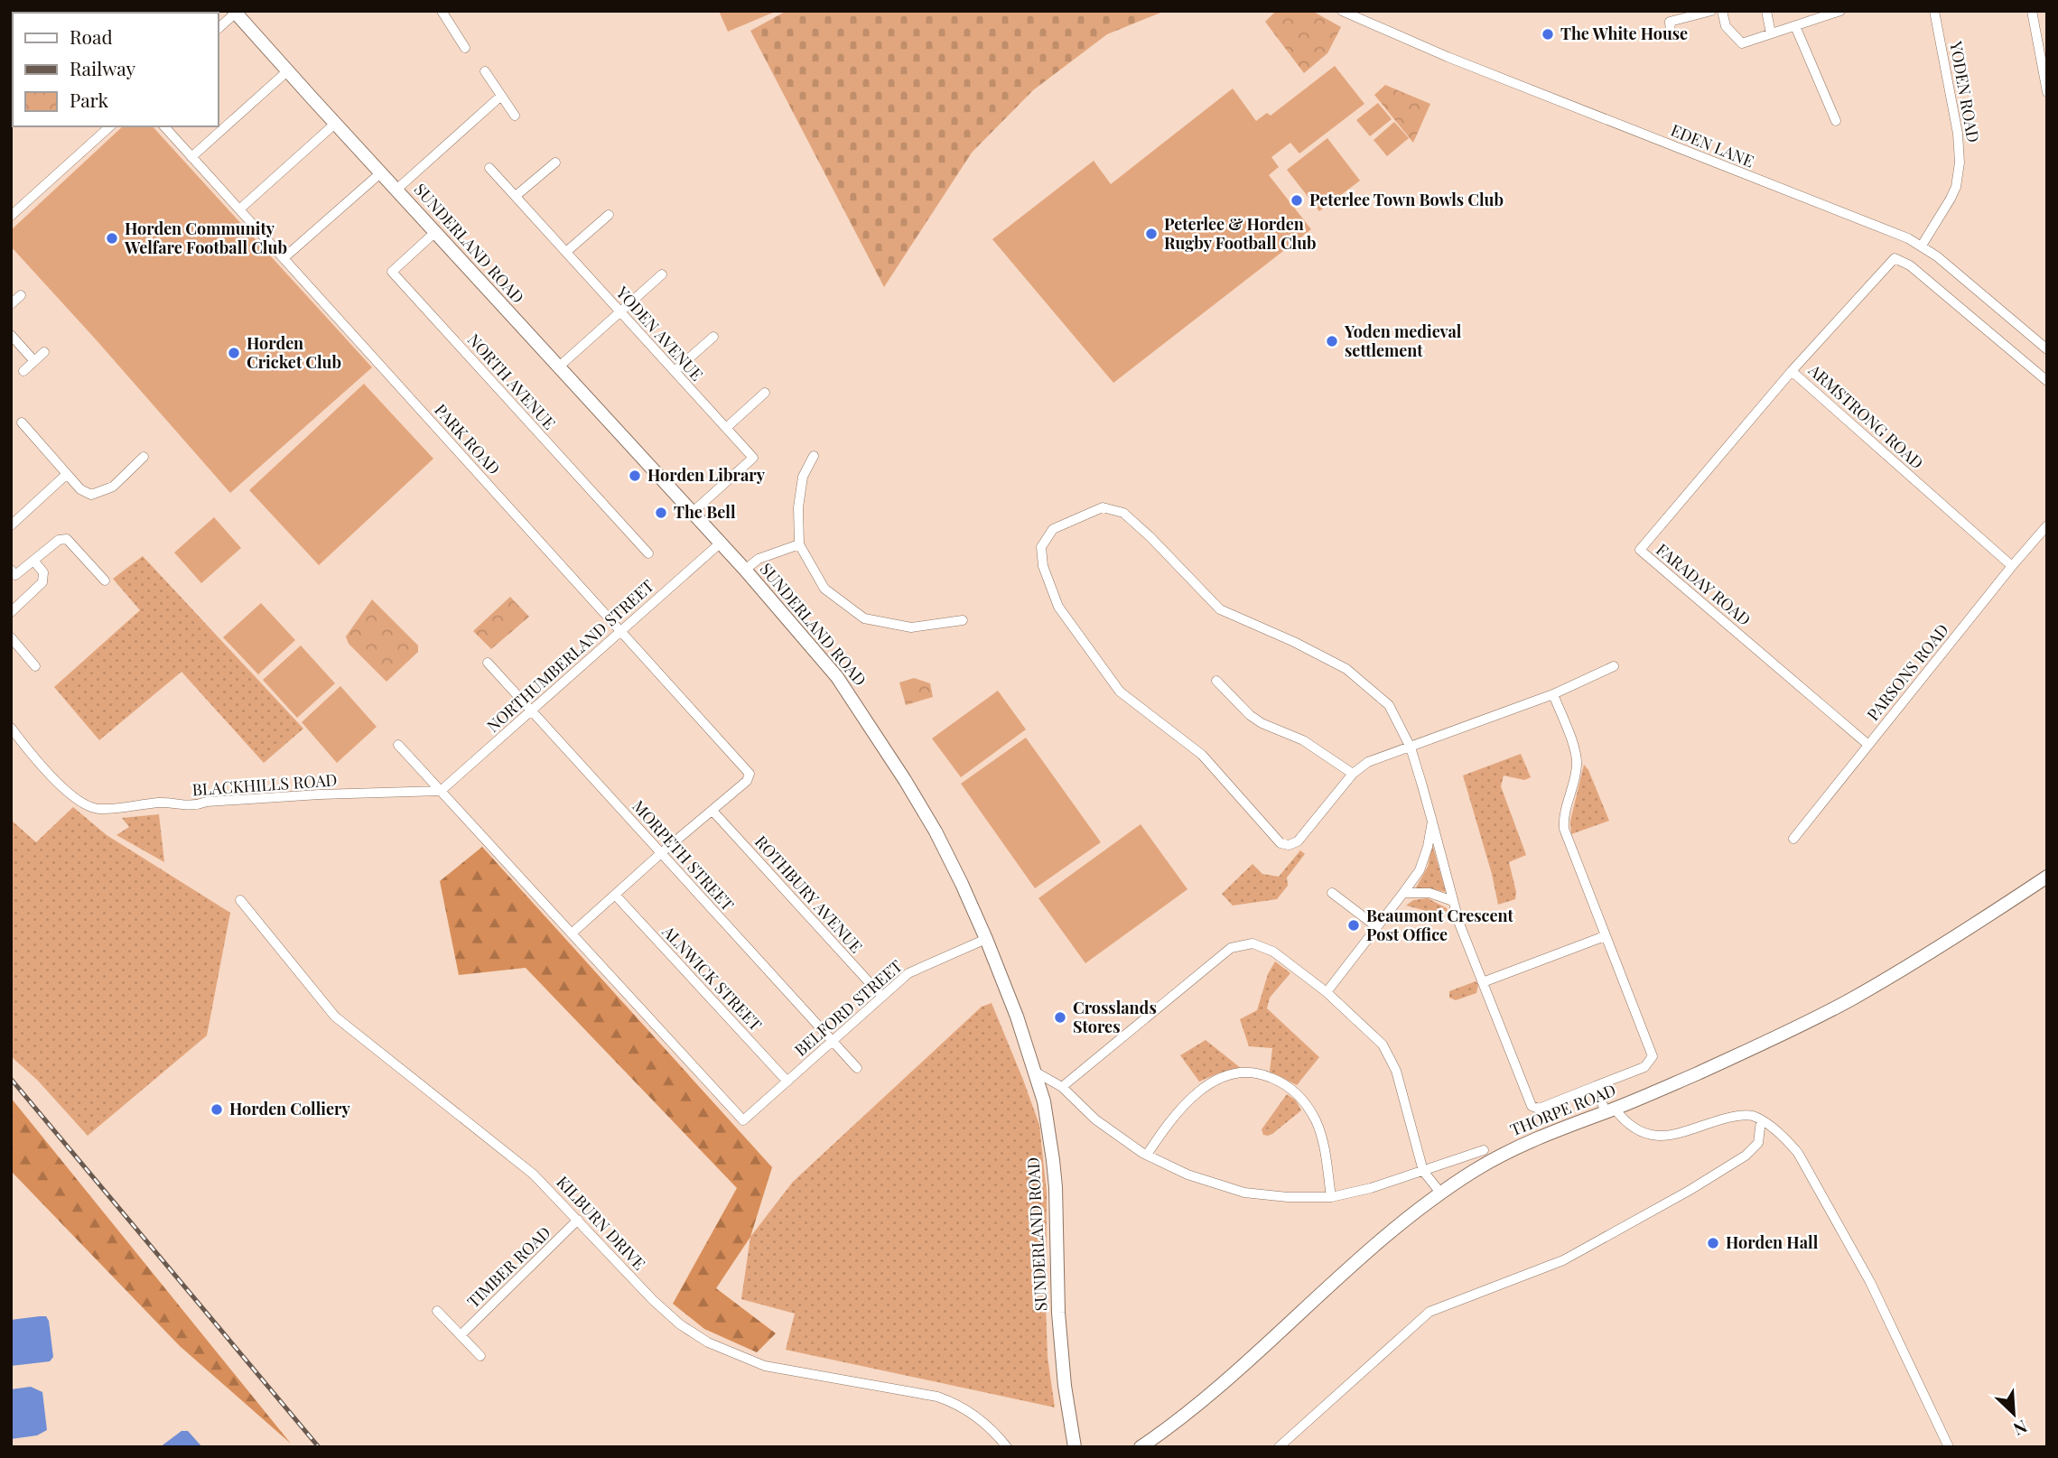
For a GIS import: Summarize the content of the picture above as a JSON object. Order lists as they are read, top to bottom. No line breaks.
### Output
{"streets":{"main road":["SUNDERLAND ROAD","THORPE ROAD"],"street":["YODEN ROAD","EDEN LANE","YODEN AVENUE","NORTH AVENUE","ARMSTRONG ROAD","PARK ROAD","FARADAY ROAD","NORTHUMBERLAND STREET","PARSONS ROAD","BLACKHILLS ROAD","MORPETH STREET","ROTHBURY AVENUE","ALNWICK STREET","BELFORD STREET","KILBURN DRIVE","TIMBER ROAD"]},"crossings":[["YODEN ROAD","EDEN LANE"],["SUNDERLAND ROAD","YODEN AVENUE"],["SUNDERLAND ROAD","NORTH AVENUE"],["SUNDERLAND ROAD","NORTHUMBERLAND STREET"],["SUNDERLAND ROAD","BELFORD STREET"],["ARMSTRONG ROAD","FARADAY ROAD"],["ARMSTRONG ROAD","PARSONS ROAD"],["PARK ROAD","NORTHUMBERLAND STREET"],["PARK ROAD","ROTHBURY AVENUE"],["FARADAY ROAD","PARSONS ROAD"],["NORTHUMBERLAND STREET","BLACKHILLS ROAD"],["NORTHUMBERLAND STREET","MORPETH STREET"],["MORPETH STREET","BELFORD STREET"],["ROTHBURY AVENUE","BELFORD STREET"],["ALNWICK STREET","BELFORD STREET"],["KILBURN DRIVE","TIMBER ROAD"]],"places":["The White House","Peterlee Town Bowls Club","Peterlee & Horden Rugby Football Club","Horden Community Welfare Football Club","Yoden medieval settlement","Horden Cricket Club","Horden Library","The Bell","Beaumont Crescent Post Office","Crosslands Stores","Horden Colliery","Horden Hall"],"legend":["Road","Railway","Park"],"north":"bottom right"}
